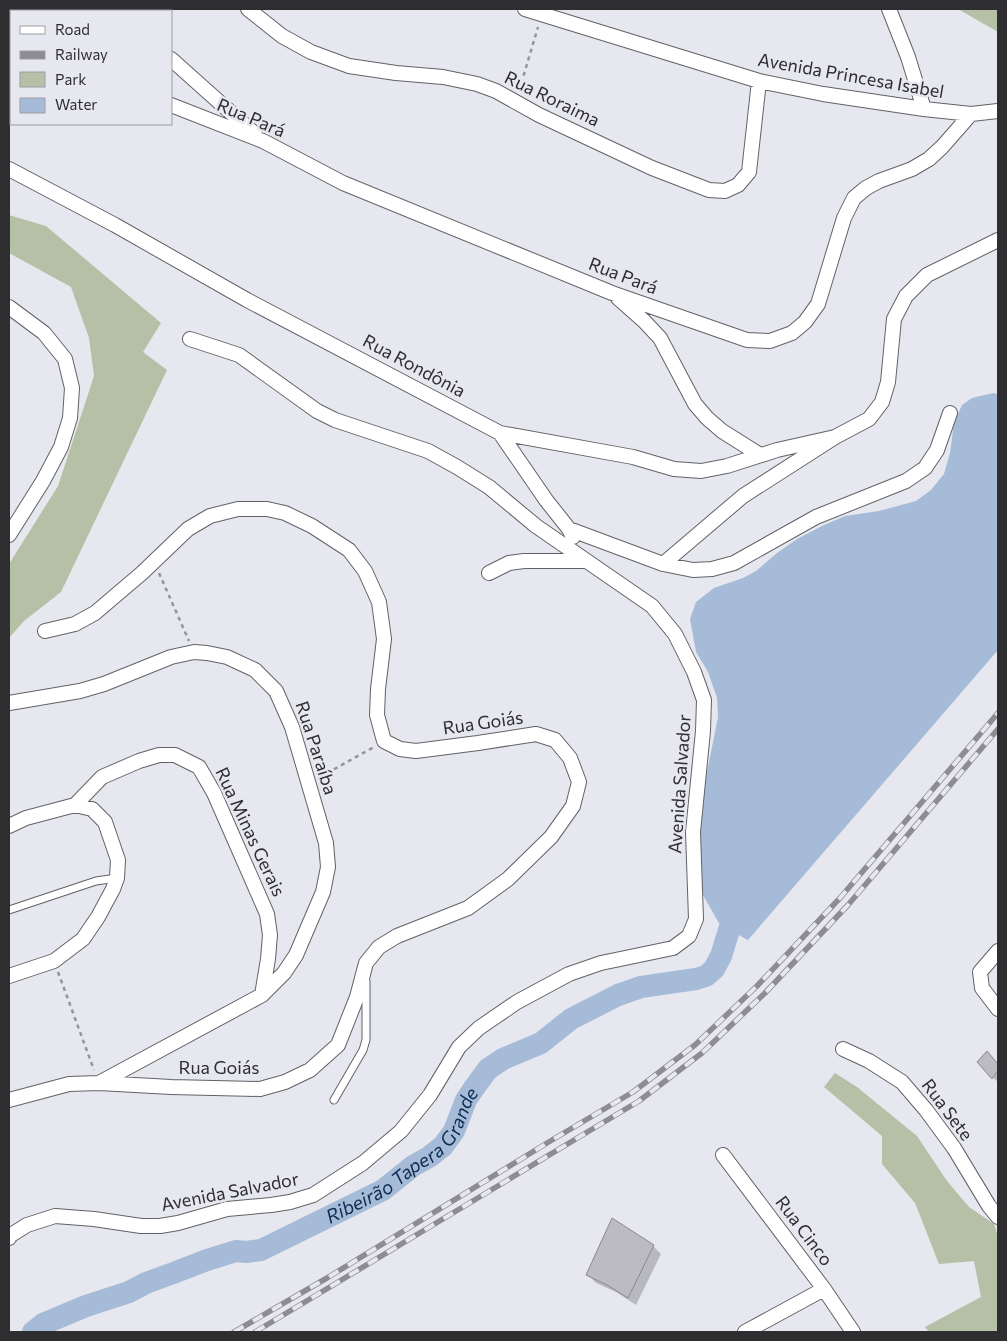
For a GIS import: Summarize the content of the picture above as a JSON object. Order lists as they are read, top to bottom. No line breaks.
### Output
{"streets":{"street":["Avenida Princesa Isabel","Rua Roraima","Rua Pará","Rua Rondônia","Rua Goiás","Rua Paraíba","Avenida Salvador","Rua Minas Gerais","Rua Sete","Rua Cinco"]},"crossings":[["Avenida Princesa Isabel","Rua Roraima"],["Avenida Princesa Isabel","Rua Pará"],["Rua Rondônia","Avenida Salvador"],["Rua Goiás","Rua Paraíba"],["Rua Paraíba","Rua Minas Gerais"]],"water":["Ribeirão Tapera Grande"],"legend":["Road","Railway","Park","Water"]}
